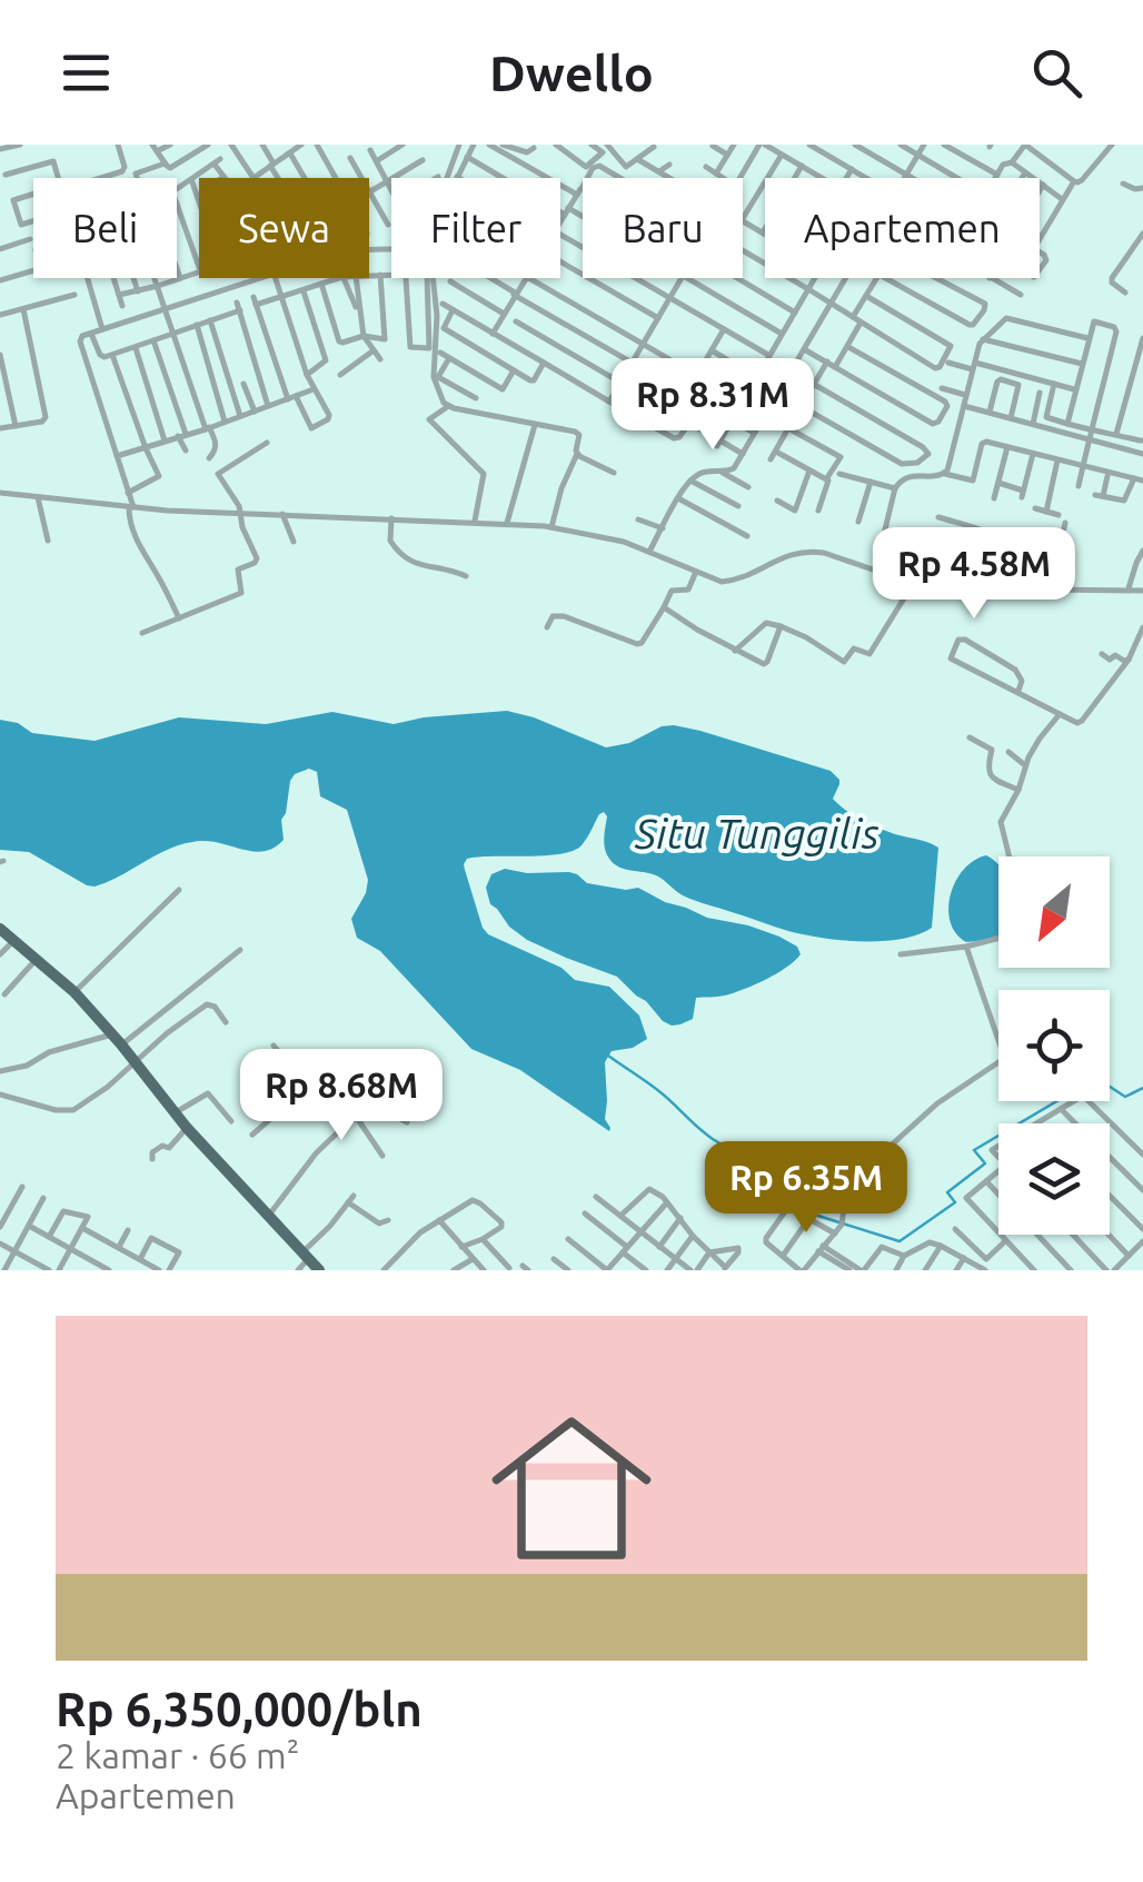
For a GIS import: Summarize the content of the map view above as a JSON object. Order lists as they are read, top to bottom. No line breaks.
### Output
{"water":["Situ Tunggilis"],"north":"bottom left","page":{"header":"Dwello","chip":["Beli","Sewa","Filter","Baru","Apartemen"],"price":["Rp 8.31M","Rp 4.58M","Rp 8.68M","Rp 6.35M"],"list":[{"name":"Rp 6,350,000/bln","note":"2 kamar · 66 m² · Apartemen"}]}}
